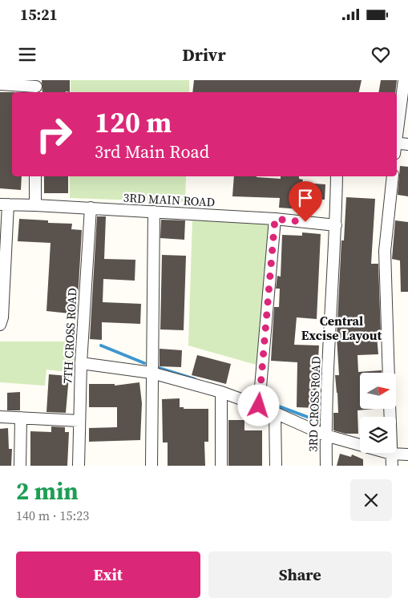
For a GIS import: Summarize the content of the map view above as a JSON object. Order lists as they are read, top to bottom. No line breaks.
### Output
{"streets":{"street":["3RD MAIN ROAD","7TH CROSS ROAD","3RD CROSS ROAD"]},"crossings":[["3RD MAIN ROAD","7TH CROSS ROAD"],["3RD MAIN ROAD","3RD CROSS ROAD"]],"districts":["Central Excise Layout"],"north":"right","page":{"status":"15:21","header":"Drivr","turn":["120 m","3rd Main Road"],"heading":["2 min","140 m · 15:23"],"buttons":["Exit","Share"]}}
